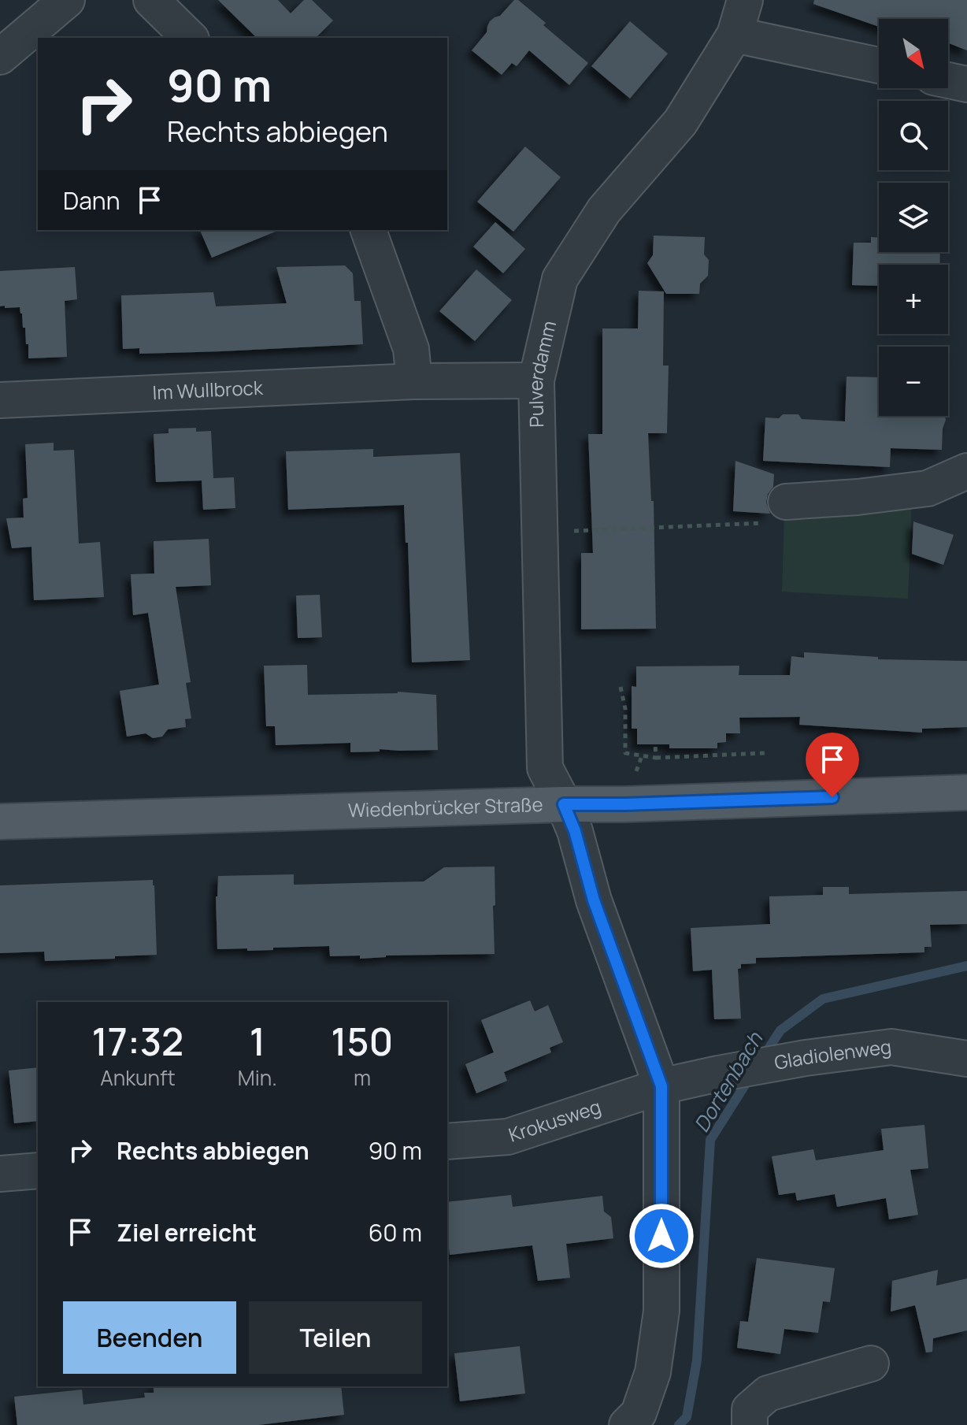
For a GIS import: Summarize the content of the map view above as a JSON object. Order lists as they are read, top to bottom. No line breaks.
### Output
{"streets":{"main road":["Wiedenbrücker Straße"],"street":["Pulverdamm","Im Wullbrock","Gladiolenweg","Krokusweg"]},"crossings":[["Pulverdamm","Im Wullbrock"],["Pulverdamm","Wiedenbrücker Straße"],["Pulverdamm","Gladiolenweg"],["Pulverdamm","Krokusweg"],["Gladiolenweg","Krokusweg"]],"water":["Dortenbach"],"north":"bottom right","page":{"map_buttons":["+","−"],"turn":["90 m","Rechts abbiegen"],"then":"Dann","eta":["17:32","Ankunft","1","Min.","150","m"],"list":[{"name":"Rechts abbiegen","value":"90 m"},{"name":"Ziel erreicht","value":"60 m"}],"buttons":["Beenden","Teilen"]}}
